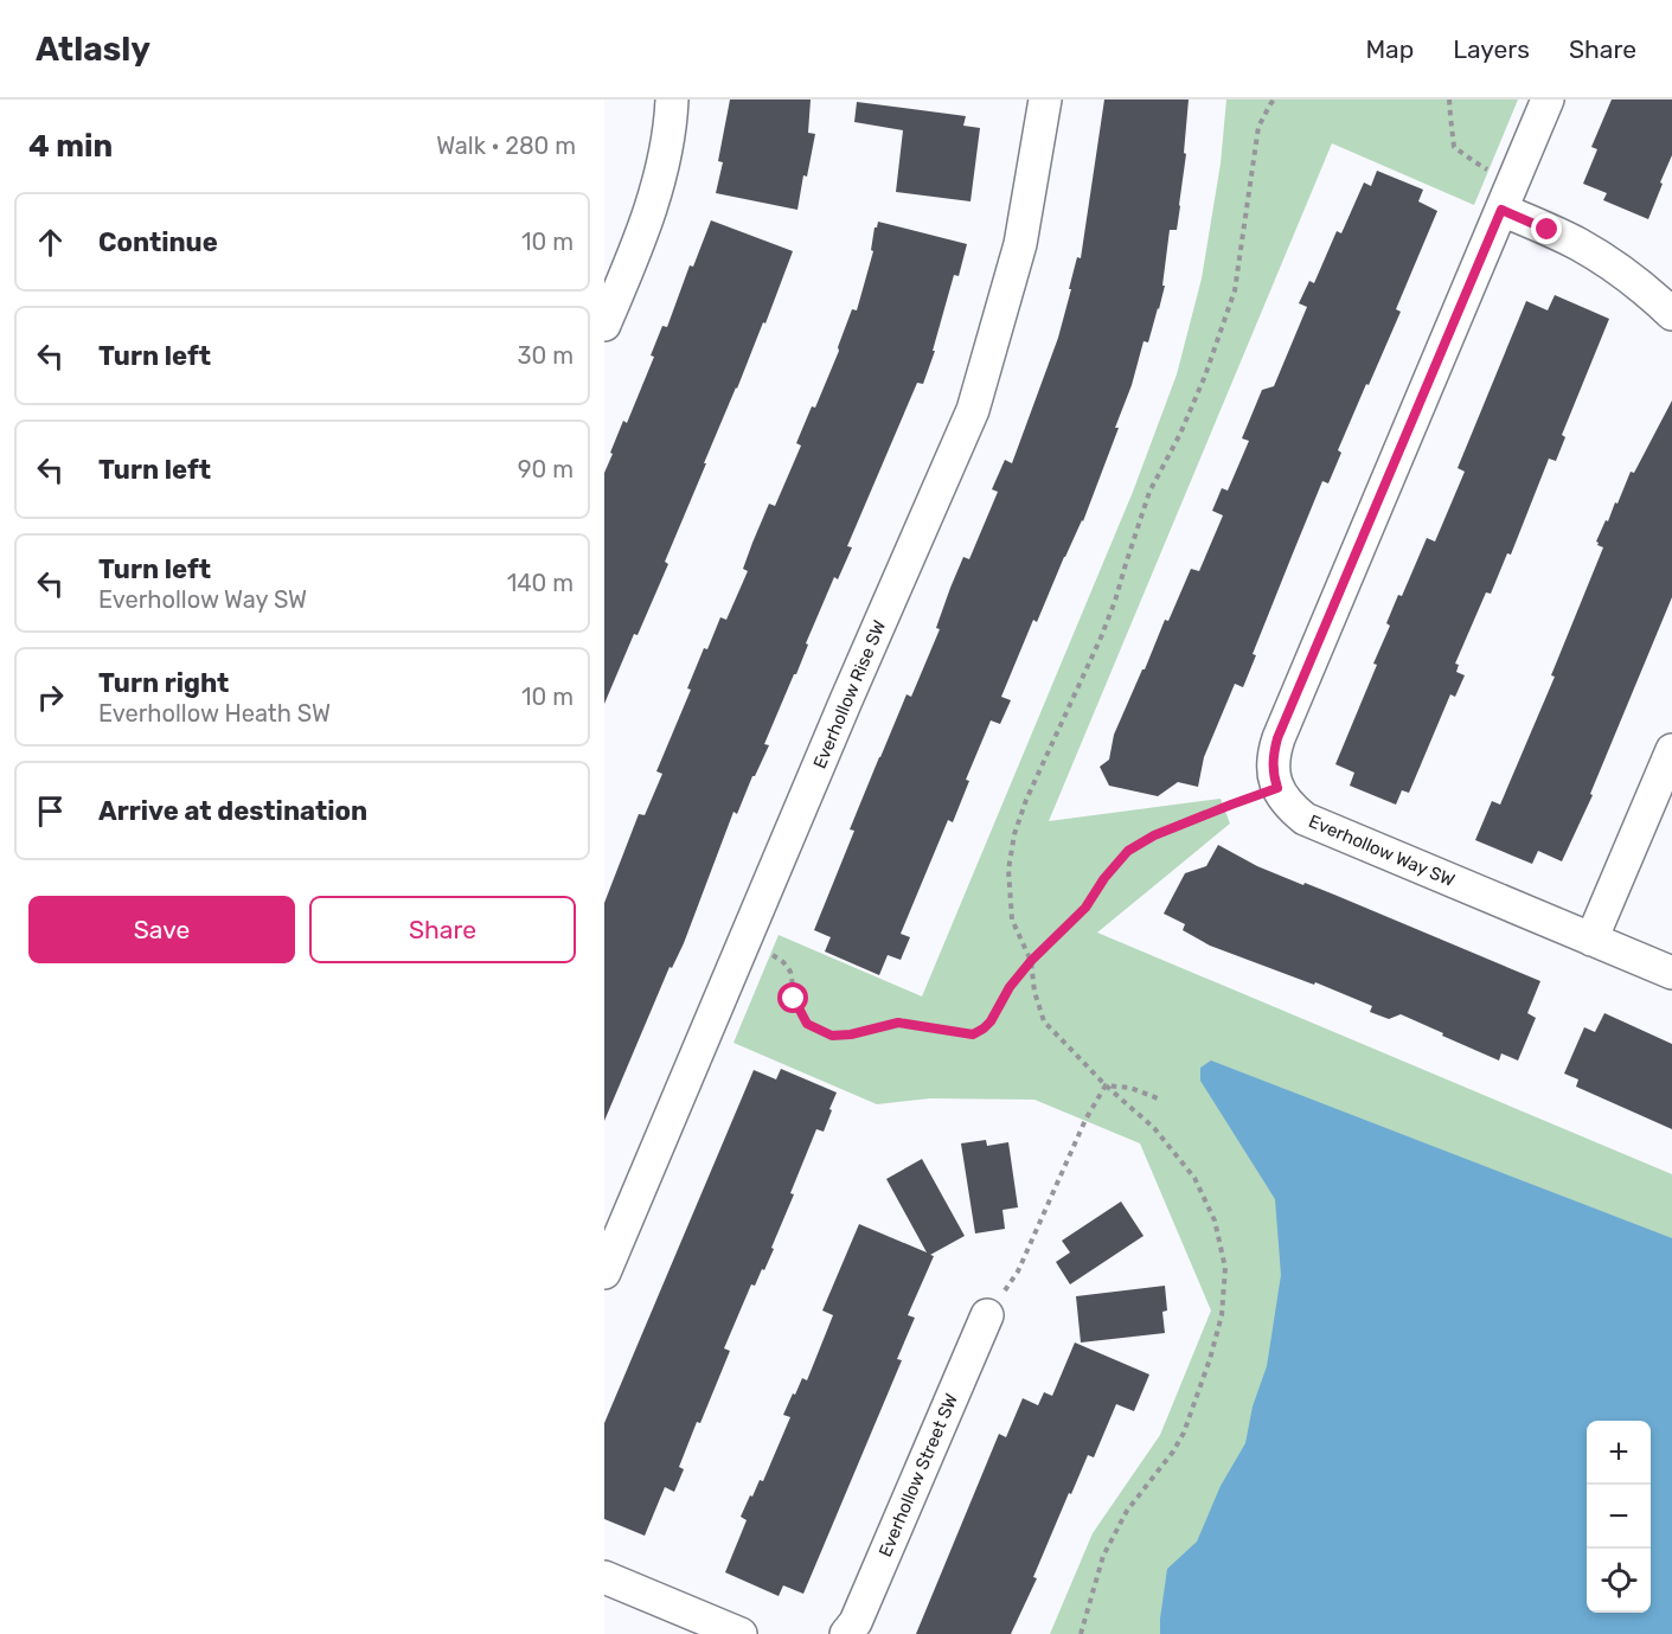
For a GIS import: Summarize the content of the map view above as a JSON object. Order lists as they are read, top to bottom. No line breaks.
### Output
{"streets":{"street":["Everhollow Rise SW","Everhollow Way SW","Everhollow Street SW"]},"page":{"header":"Atlasly","nav":["Map","Layers","Share"],"heading":["4 min","Walk · 280 m"],"list":[["Continue","10 m"],["Turn left","30 m"],["Turn left","90 m"],["Turn left","Everhollow Way SW","140 m"],["Turn right","Everhollow Heath SW","10 m"],"Arrive at destination"],"buttons":["Save","Share"],"map_buttons":["+","−"]}}
